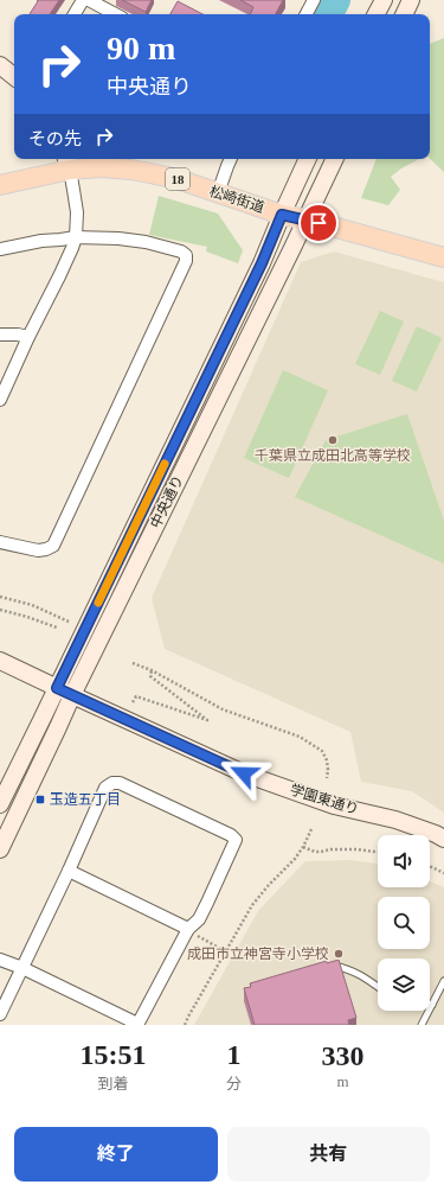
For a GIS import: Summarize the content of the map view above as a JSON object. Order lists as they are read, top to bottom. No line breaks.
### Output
{"streets":{"main road":["18","松崎街道"],"street":["中央通り","学園東通り"]},"crossings":[["松崎街道","中央通り"],["中央通り","学園東通り"]],"places":{"other":["千葉県立成田北高等学校","成田市立神宮寺小学校"],"transit":["玉造五丁目"]},"page":{"turn":["90 m","中央通り"],"then":"その先","eta":["15:51","到着","1","分","330","m"],"buttons":["終了","共有"]}}
